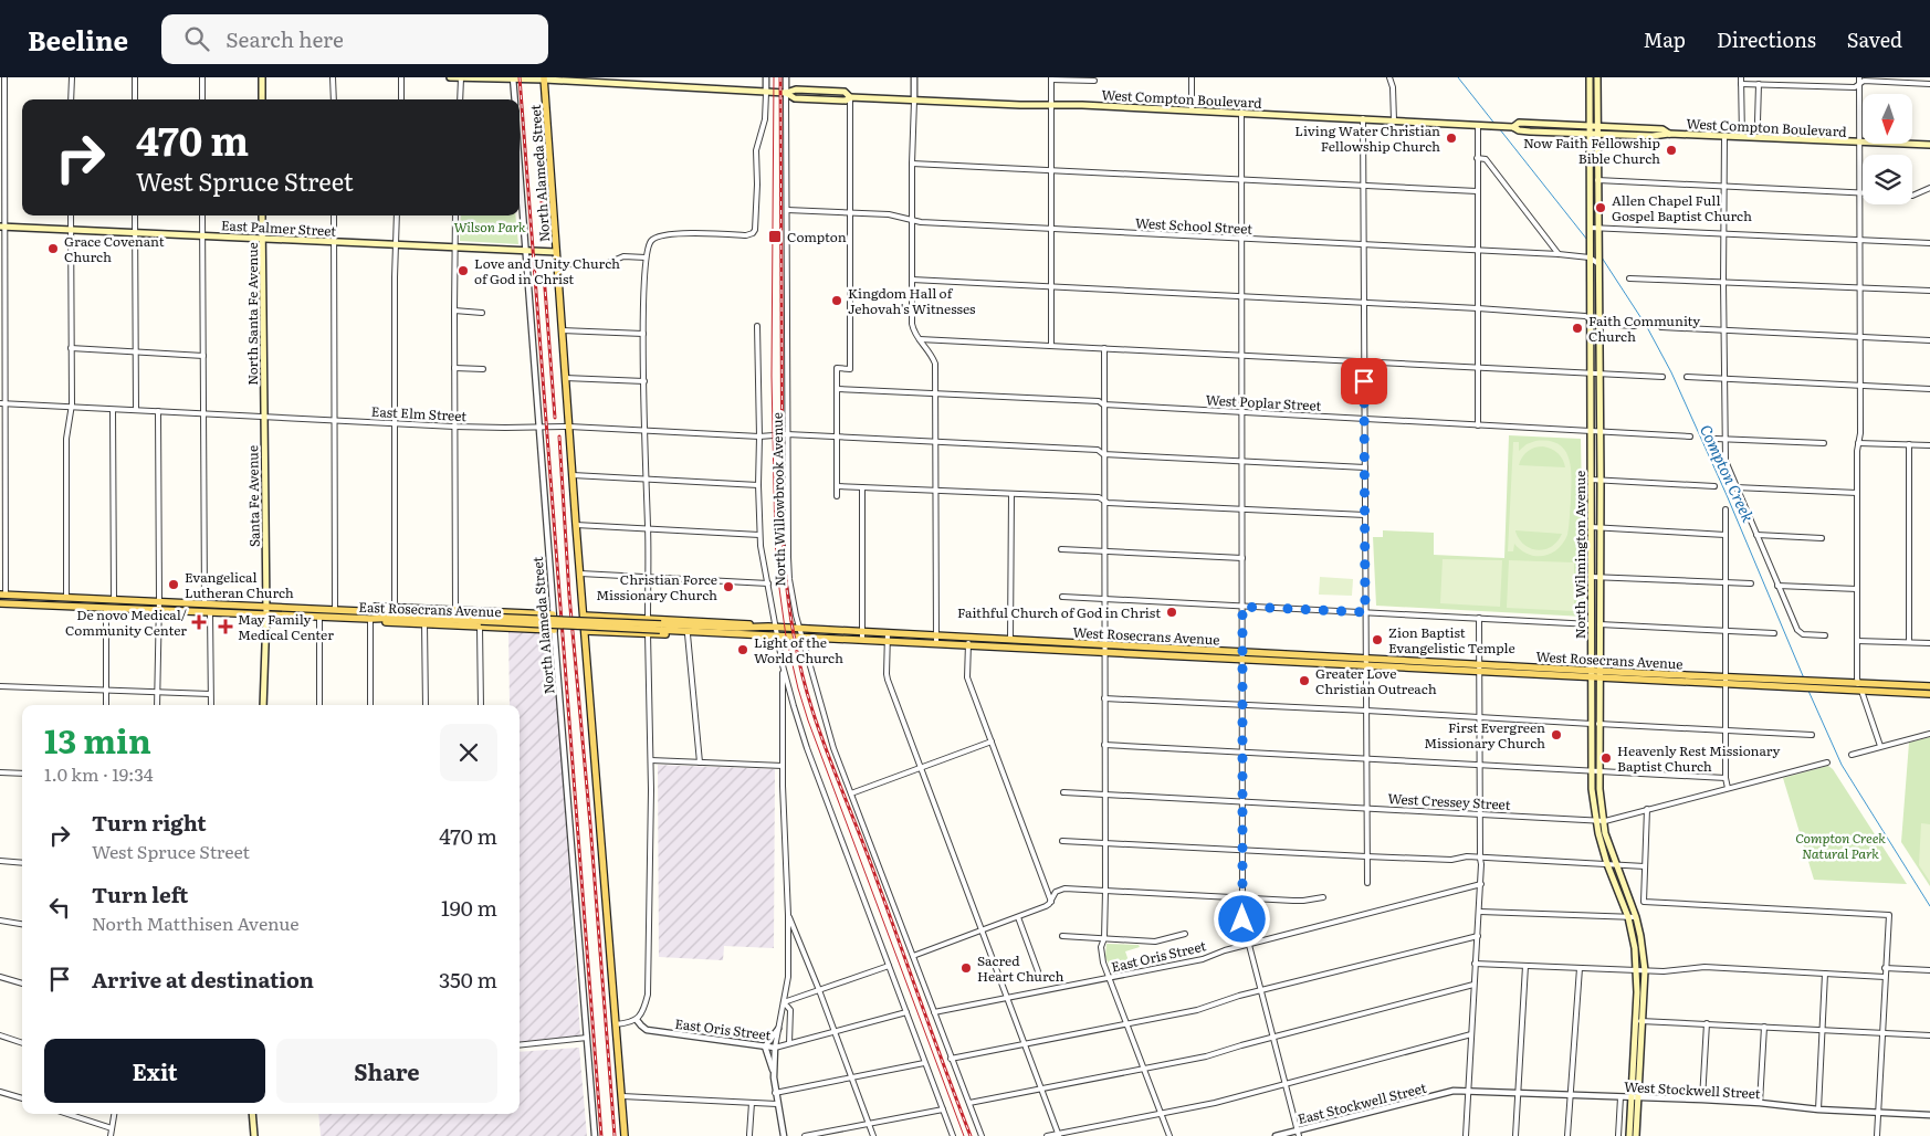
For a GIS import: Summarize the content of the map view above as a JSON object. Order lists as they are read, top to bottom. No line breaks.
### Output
{"streets":{"main road":["West Compton Boulevard","North Alameda Street","East Palmer Street","North Santa Fe Avenue","Santa Fe Avenue","North Wilmington Avenue","East Rosecrans Avenue","West Rosecrans Avenue"],"street":["West School Street","West Poplar Street","East Elm Street","North Willowbrook Avenue","West Cressey Street","East Oris Street","West Stockwell Street","East Stockwell Street"]},"crossings":[["West Compton Boulevard","North Willowbrook Avenue"],["West Compton Boulevard","North Wilmington Avenue"],["North Alameda Street","East Palmer Street"],["North Alameda Street","East Elm Street"],["West School Street","North Willowbrook Avenue"],["West School Street","North Wilmington Avenue"],["East Palmer Street","North Santa Fe Avenue"],["North Santa Fe Avenue","East Elm Street"],["North Santa Fe Avenue","Santa Fe Avenue"],["West Poplar Street","North Wilmington Avenue"],["East Elm Street","Santa Fe Avenue"],["East Elm Street","North Willowbrook Avenue"],["Santa Fe Avenue","East Rosecrans Avenue"],["North Willowbrook Avenue","East Rosecrans Avenue"],["North Willowbrook Avenue","West Rosecrans Avenue"],["North Willowbrook Avenue","East Oris Street"],["North Wilmington Avenue","West Rosecrans Avenue"],["North Wilmington Avenue","West Cressey Street"],["North Wilmington Avenue","West Stockwell Street"],["East Rosecrans Avenue","West Rosecrans Avenue"],["West Stockwell Street","East Stockwell Street"]],"water":["Compton Creek"],"parks":["Wilson Park","Compton Creek Natural Park"],"places":{"other":["Living Water Christian Fellowship Church","Now Faith Fellowship Bible Church","Allen Chapel Full Gospel Baptist Church","Grace Covenant Church","Love and Unity Church of God in Christ","Kingdom Hall of Jehovah's Witnesses","Faith Community Church","Evangelical Lutheran Church","Christian Force Missionary Church","Faithful Church of God in Christ","Zion Baptist Evangelistic Temple","Light of the World Church","Greater Love Christian Outreach","First Evergreen Missionary Church","Heavenly Rest Missionary Baptist Church","Sacred Heart Church"],"transit":["Compton"],"health":["De novo Medical/ Community Center","May Family Medical Center"]},"north":"bottom","page":{"header":"Beeline","search":"Search here","nav":["Map","Directions","Saved"],"turn":["470 m","West Spruce Street"],"heading":["13 min","1.0 km · 19:34"],"list":[{"name":"Turn right","note":"West Spruce Street","value":"470 m"},{"name":"Turn left","note":"North Matthisen Avenue","value":"190 m"},{"name":"Arrive at destination","value":"350 m"}],"buttons":["Exit","Share"]}}
